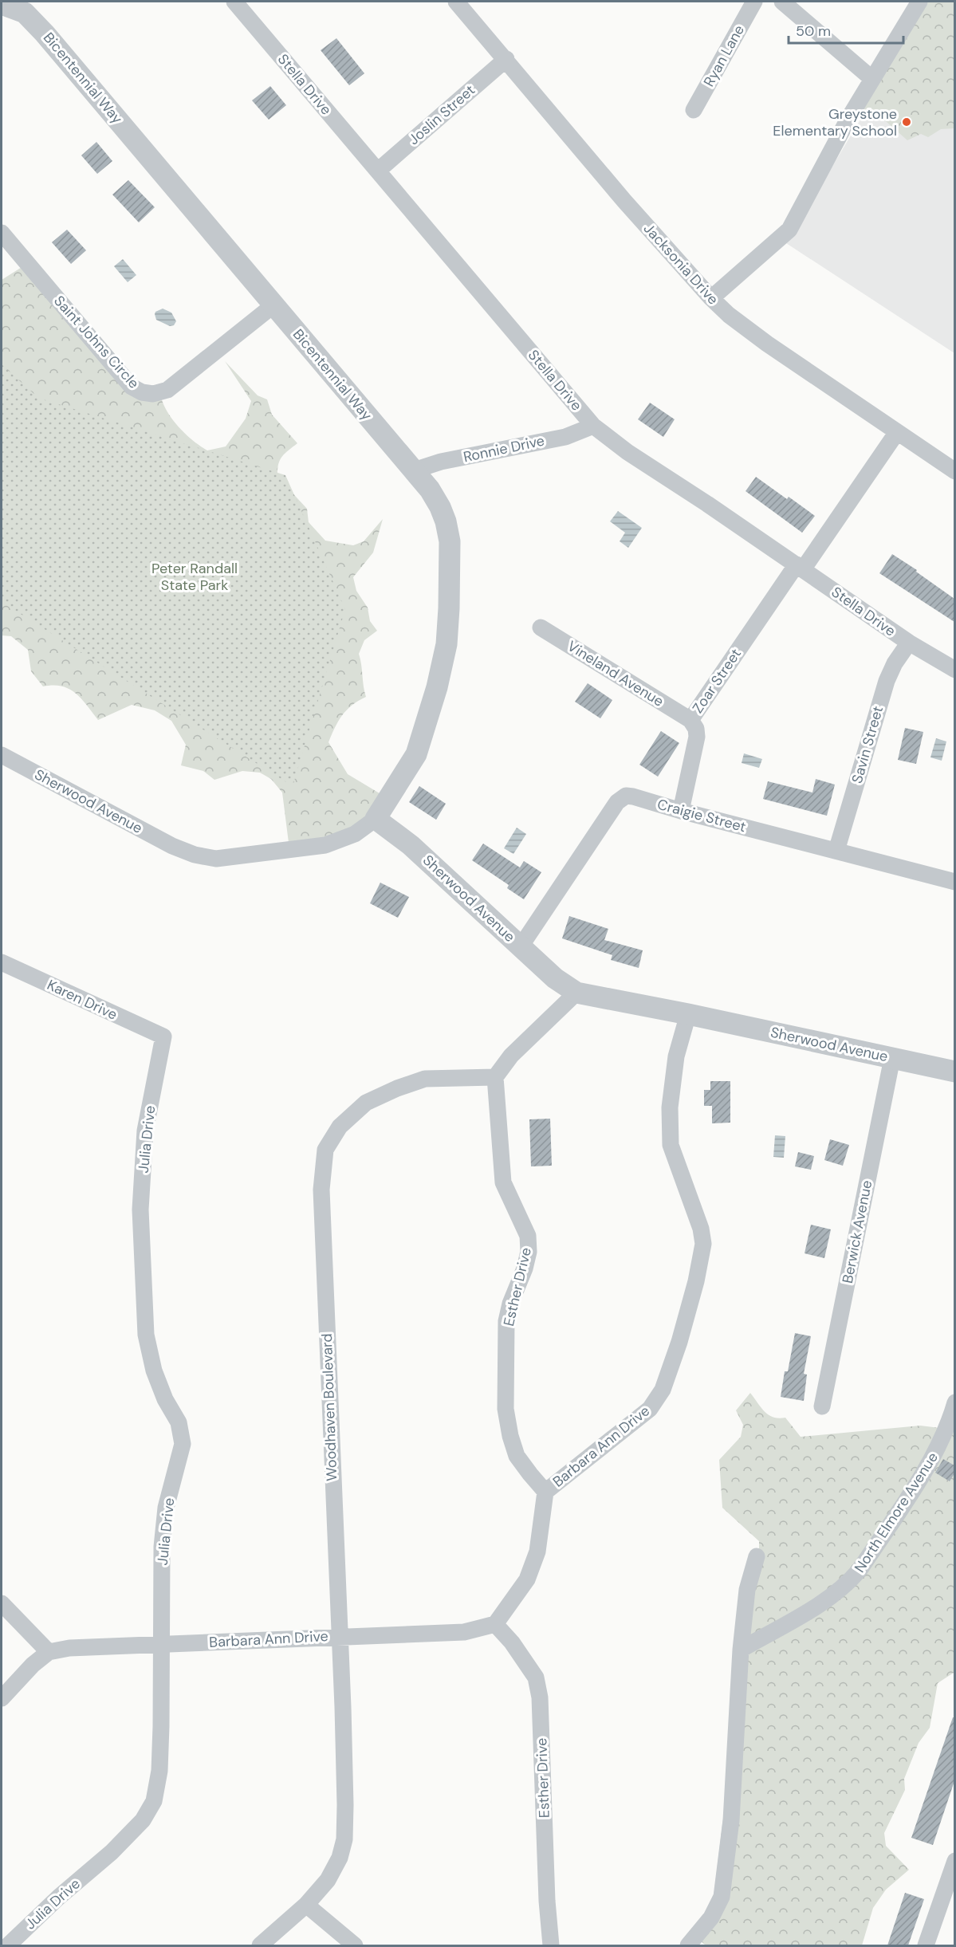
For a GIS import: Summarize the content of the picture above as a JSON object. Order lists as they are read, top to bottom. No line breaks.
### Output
{"streets":{"street":["Ryan Lane","Bicentennial Way","Stella Drive","Joslin Street","Jacksonia Drive","Saint Johns Circle","Ronnie Drive","Vineland Avenue","Zoar Street","Savin Street","Sherwood Avenue","Craigie Street","Karen Drive","Julia Drive","Berwick Avenue","Esther Drive","Woodhaven Boulevard","Barbara Ann Drive","North Elmore Avenue"]},"crossings":[["Bicentennial Way","Saint Johns Circle"],["Bicentennial Way","Ronnie Drive"],["Bicentennial Way","Sherwood Avenue"],["Stella Drive","Joslin Street"],["Stella Drive","Ronnie Drive"],["Stella Drive","Zoar Street"],["Stella Drive","Savin Street"],["Joslin Street","Jacksonia Drive"],["Jacksonia Drive","Zoar Street"],["Vineland Avenue","Zoar Street"],["Zoar Street","Craigie Street"],["Savin Street","Craigie Street"],["Sherwood Avenue","Craigie Street"],["Sherwood Avenue","Berwick Avenue"],["Sherwood Avenue","Barbara Ann Drive"],["Karen Drive","Julia Drive"],["Julia Drive","Barbara Ann Drive"],["Esther Drive","Woodhaven Boulevard"],["Esther Drive","Barbara Ann Drive"],["Woodhaven Boulevard","Barbara Ann Drive"]],"parks":["Peter Randall State Park"],"places":["Greystone Elementary School"],"scale_bar":"50 m"}
